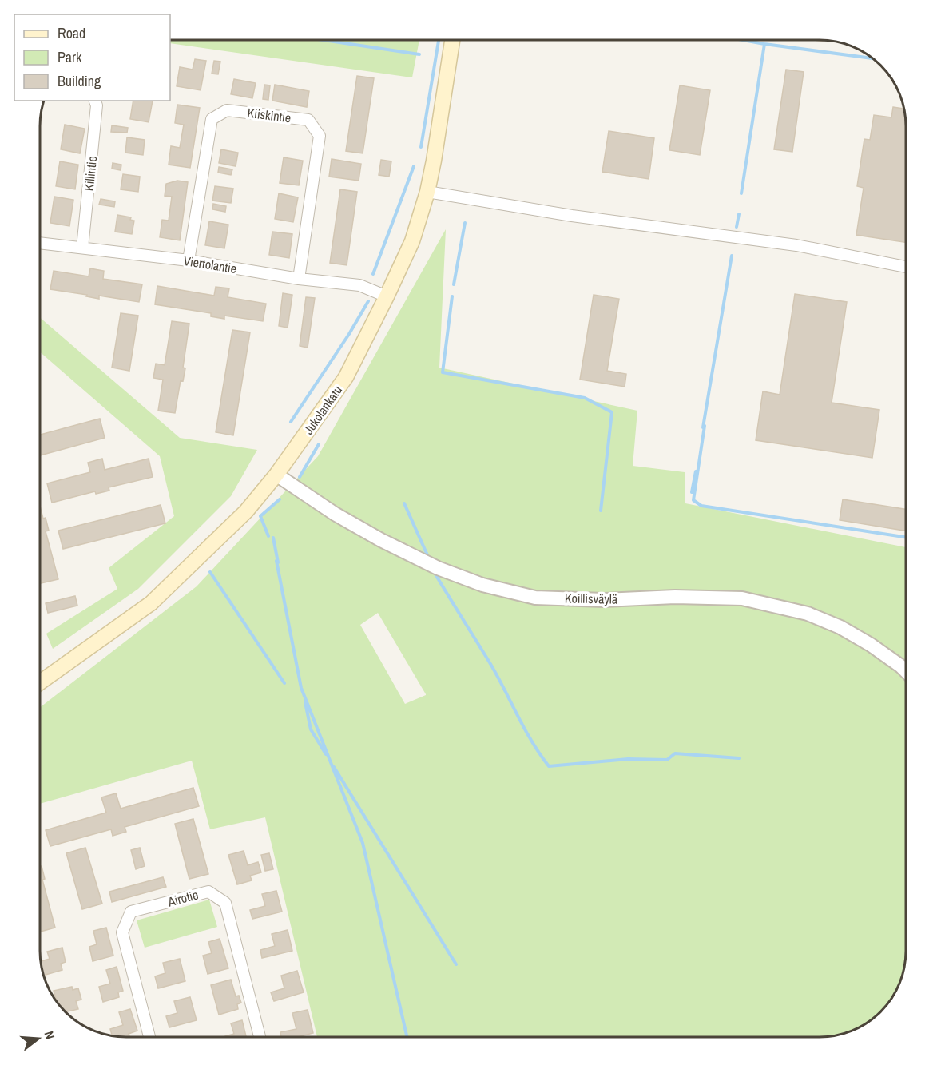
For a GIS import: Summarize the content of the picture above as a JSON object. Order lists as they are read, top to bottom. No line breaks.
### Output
{"streets":{"main road":["Jukolankatu"],"street":["Kiiskintie","Killintie","Viertolantie","Koillisväylä","Airotie"]},"crossings":[["Kiiskintie","Viertolantie"],["Killintie","Viertolantie"],["Viertolantie","Jukolankatu"],["Jukolankatu","Koillisväylä"]],"legend":["Road","Park","Building"],"north":"right"}
